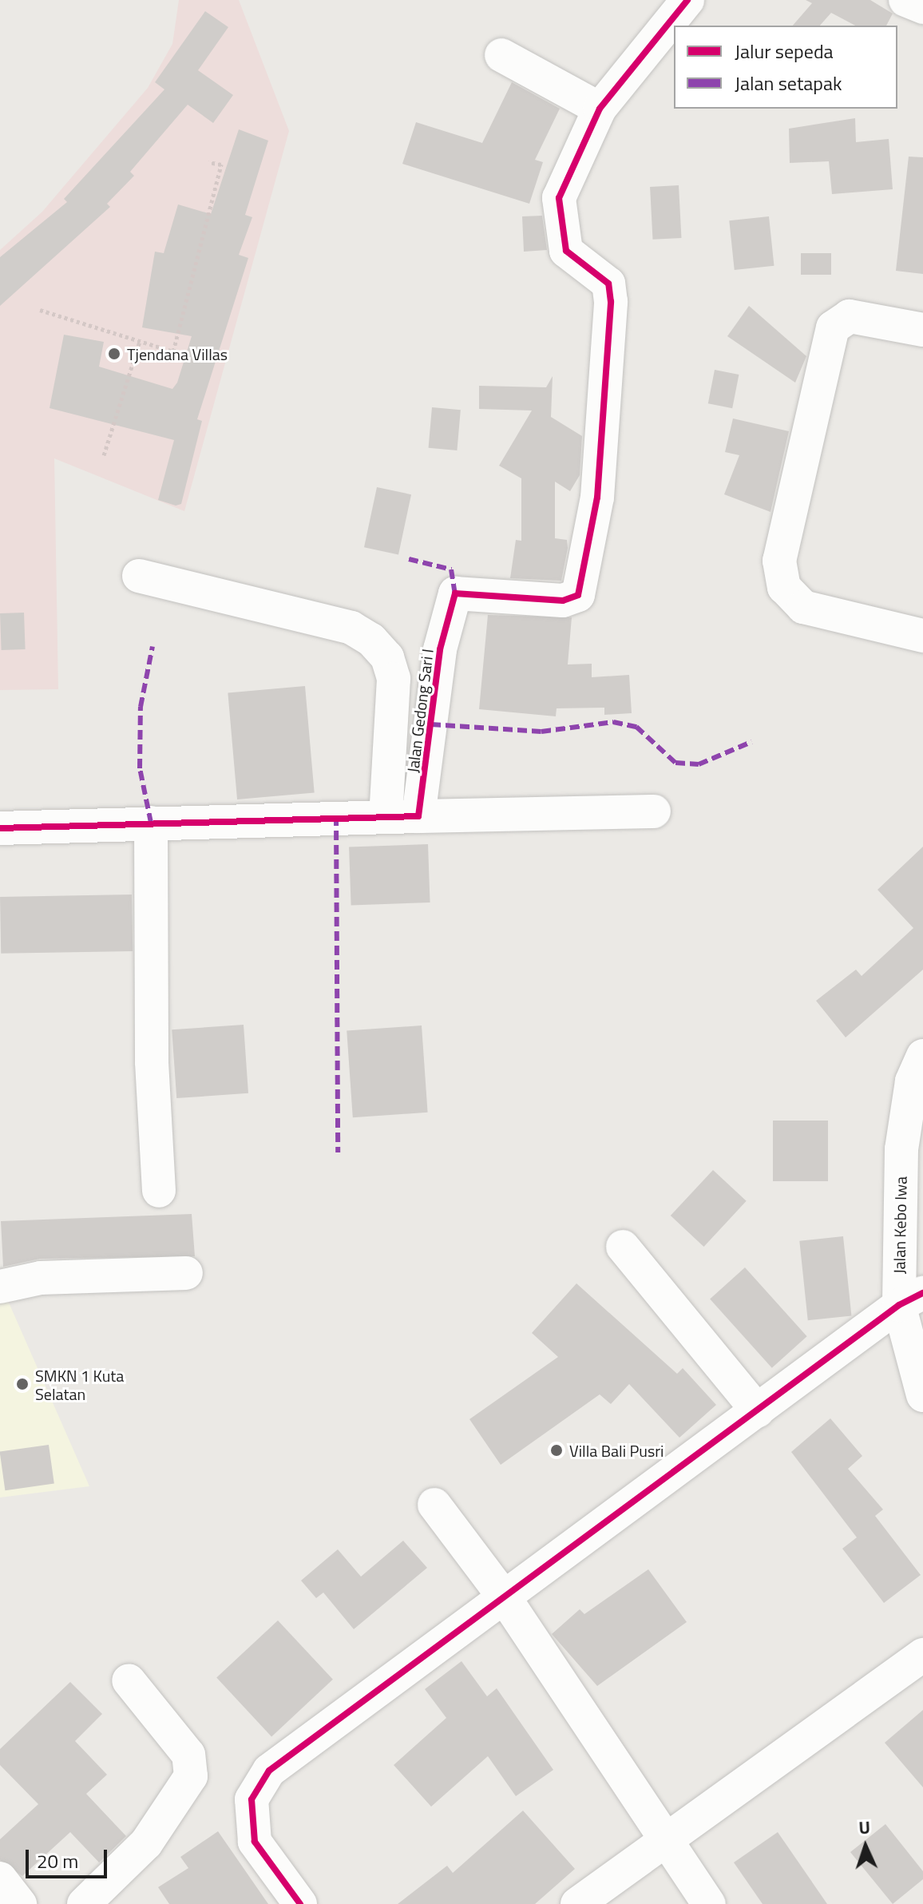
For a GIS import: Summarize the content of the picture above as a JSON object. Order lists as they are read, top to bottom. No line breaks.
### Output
{"streets":{"street":["Jalan Gedong Sari I","Jalan Kebo Iwa"]},"places":["Tjendana Villas","SMKN 1 Kuta Selatan","Villa Bali Pusri"],"legend":["Jalur sepeda","Jalan setapak"],"scale_bar":"20 m","north":"top"}
